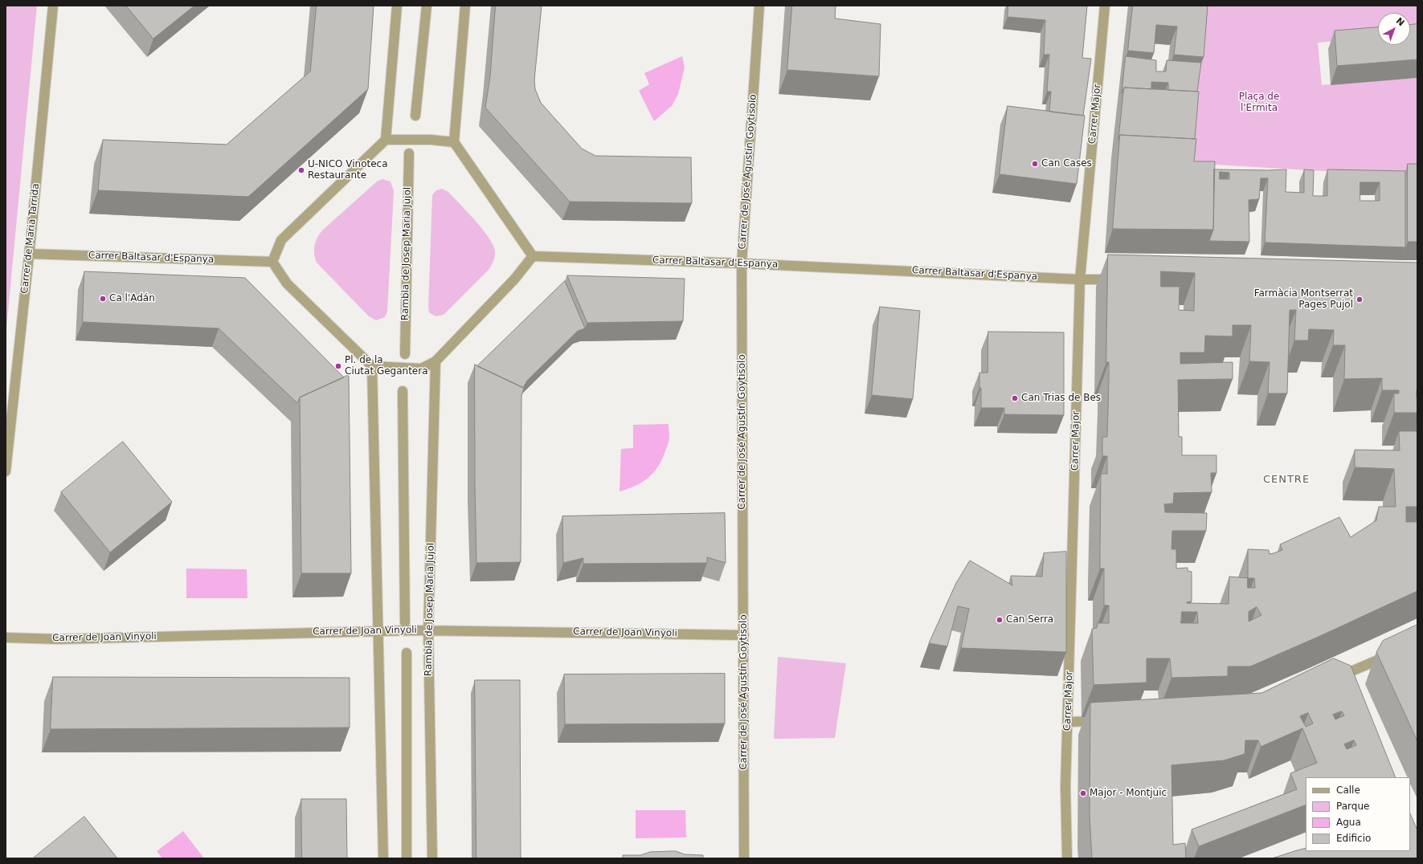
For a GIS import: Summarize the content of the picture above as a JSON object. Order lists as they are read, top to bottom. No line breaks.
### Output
{"streets":{"street":["Carrer Major","Carrer de José Agustín Goytisolo","Carrer de Maria Tarrida","Rambla de Josep Maria Jujol","Carrer Baltasar d'Espanya","Carrer de Joan Vinyoli"]},"crossings":[["Carrer Major","Carrer Baltasar d'Espanya"],["Carrer de José Agustín Goytisolo","Carrer Baltasar d'Espanya"],["Carrer de José Agustín Goytisolo","Carrer de Joan Vinyoli"],["Carrer de Maria Tarrida","Carrer Baltasar d'Espanya"],["Rambla de Josep Maria Jujol","Carrer de Joan Vinyoli"]],"districts":["CENTRE"],"parks":["Plaça de l'Ermita"],"places":["Can Cases","U-NICO Vinoteca Restaurante","Ca l'Adán","Farmàcia Montserrat Pages Pujol","Pl. de la Ciutat Gegantera","Can Trias de Bes","Can Serra","Major - Montjuïc"],"legend":["Calle","Parque","Agua","Edificio"],"north":"top right"}
